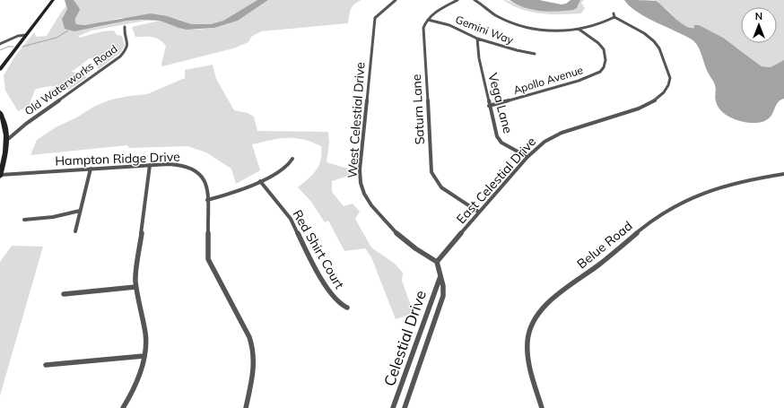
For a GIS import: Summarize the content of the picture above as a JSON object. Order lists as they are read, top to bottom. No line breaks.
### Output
{"streets":{"street":["Gemini Way","Old Waterworks Road","Apollo Avenue","Vega Lane","Saturn Lane","West Celestial Drive","Hampton Ridge Drive","East Celestial Drive","Belue Road","Red Shirt Court","Celestial Drive"]},"crossings":[["Gemini Way","Vega Lane"],["Gemini Way","Saturn Lane"],["Apollo Avenue","Vega Lane"],["Apollo Avenue","East Celestial Drive"],["Vega Lane","East Celestial Drive"],["Saturn Lane","East Celestial Drive"],["West Celestial Drive","East Celestial Drive"],["West Celestial Drive","Celestial Drive"],["East Celestial Drive","Celestial Drive"]],"north":"top"}
